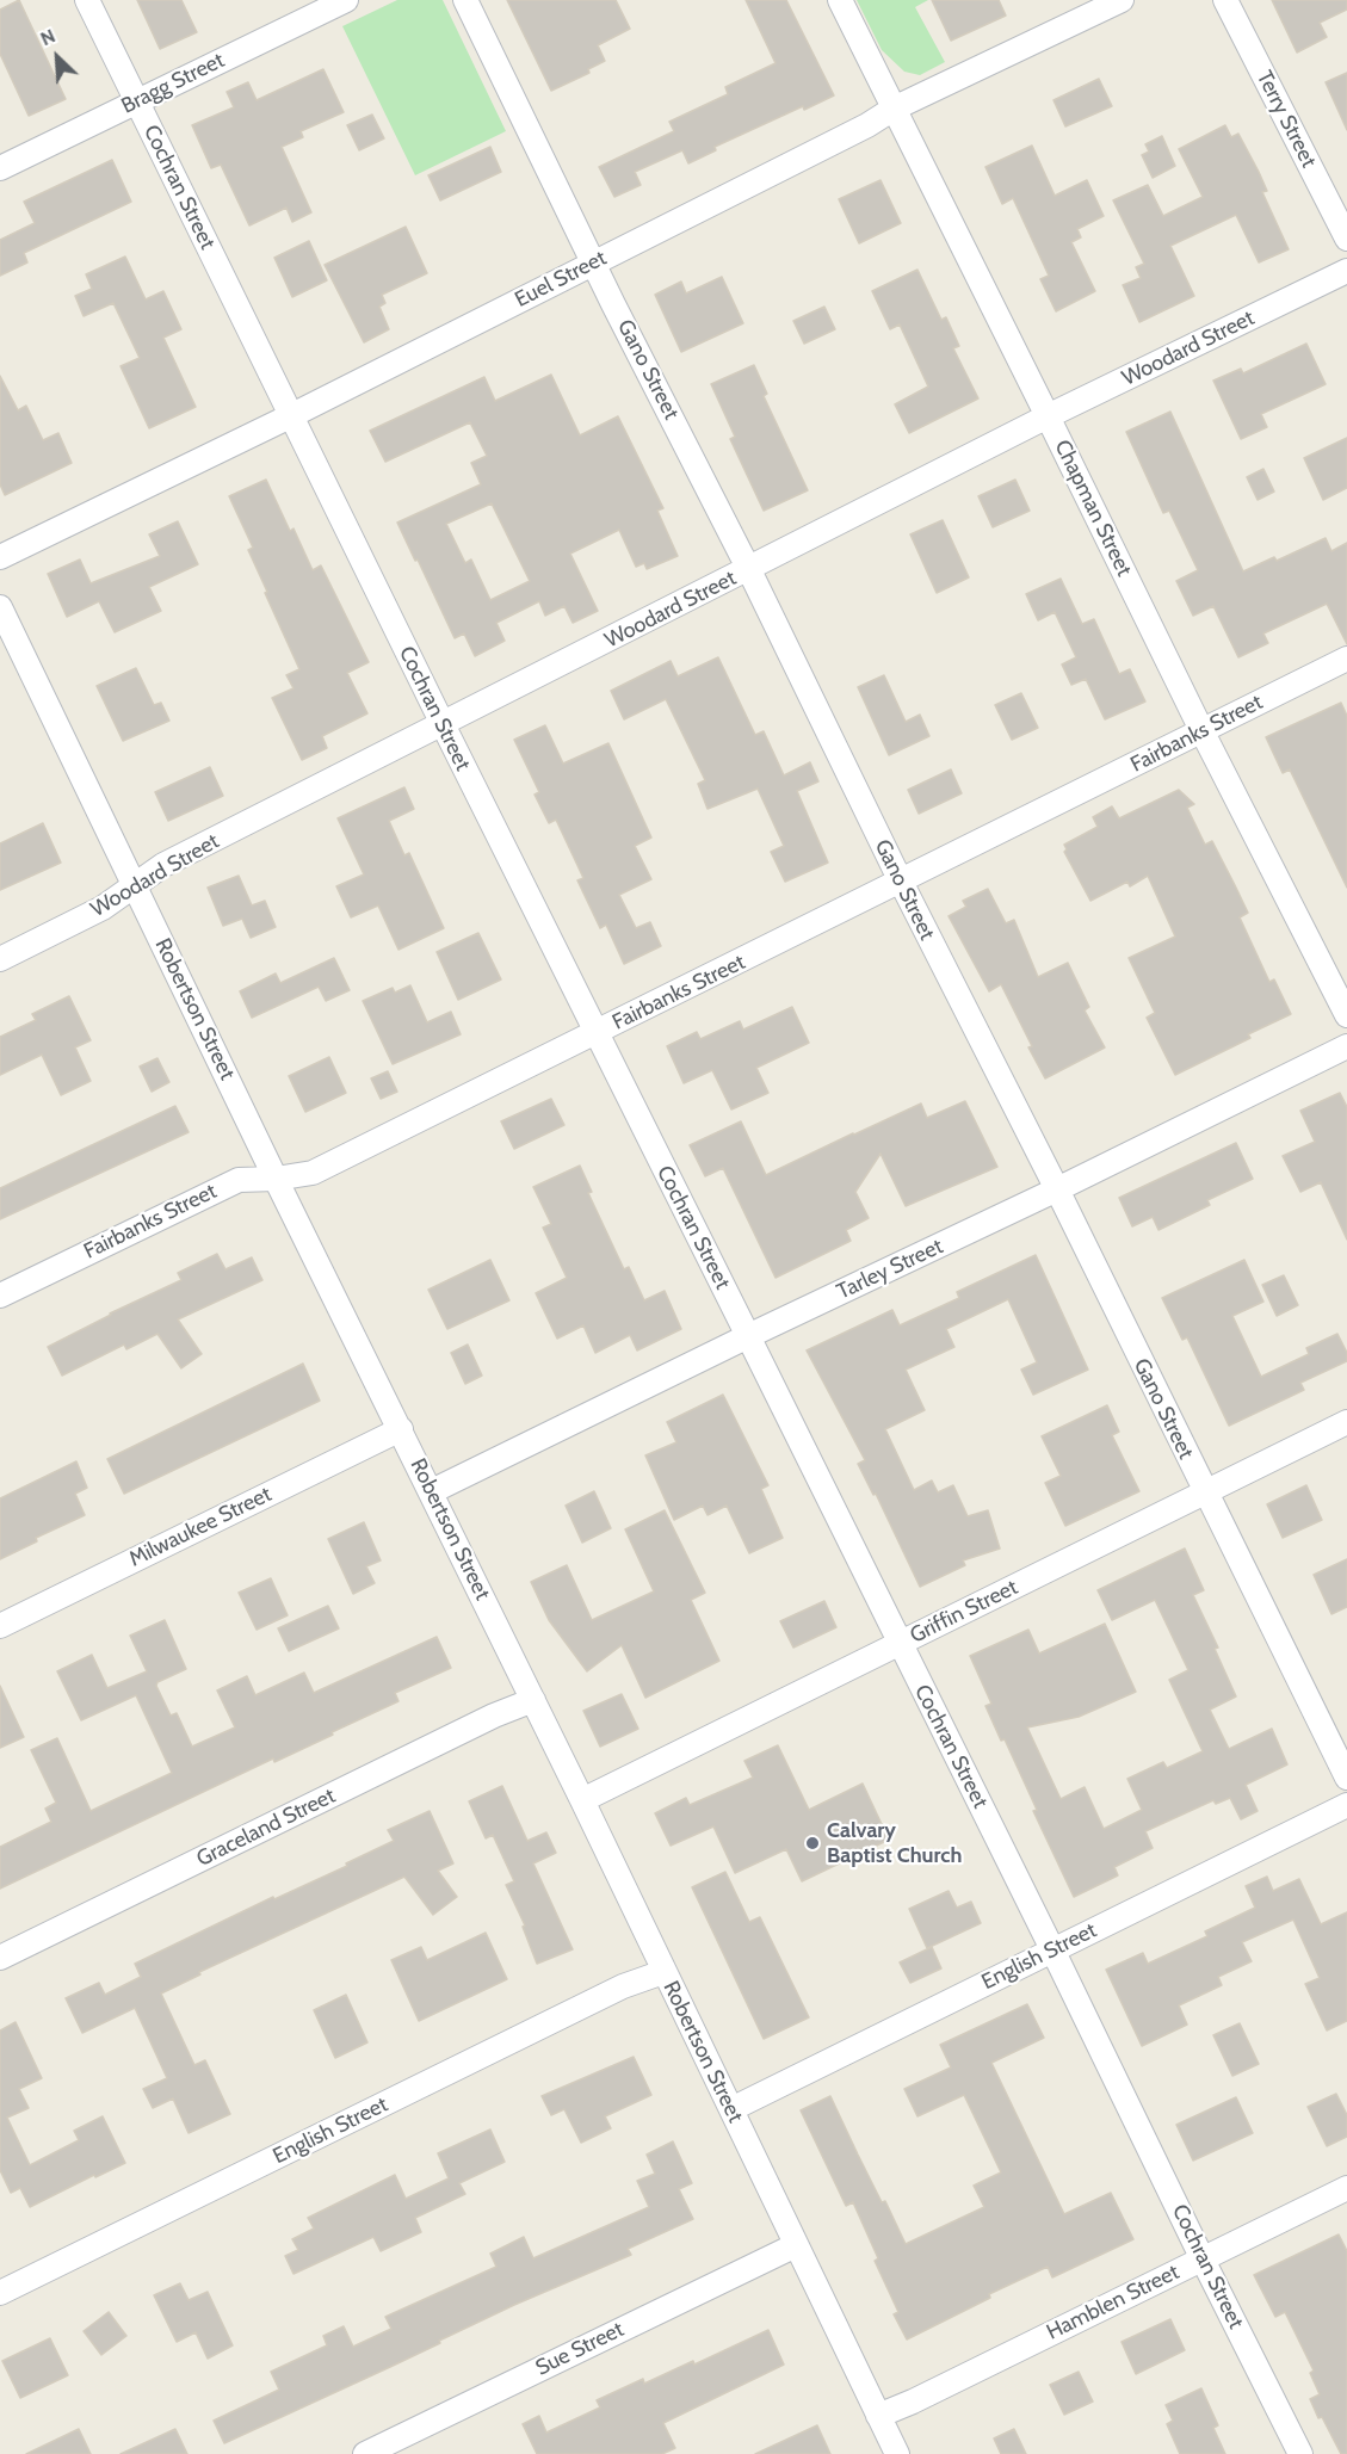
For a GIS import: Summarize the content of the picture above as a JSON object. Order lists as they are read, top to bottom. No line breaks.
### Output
{"streets":{"street":["Bragg Street","Terry Street","Cochran Street","Euel Street","Woodard Street","Gano Street","Chapman Street","Fairbanks Street","Robertson Street","Tarley Street","Milwaukee Street","Griffin Street","Graceland Street","English Street","Hamblen Street","Sue Street"]},"crossings":[["Bragg Street","Cochran Street"],["Cochran Street","Euel Street"],["Cochran Street","Woodard Street"],["Cochran Street","Fairbanks Street"],["Cochran Street","Tarley Street"],["Cochran Street","Griffin Street"],["Cochran Street","English Street"],["Cochran Street","Hamblen Street"],["Euel Street","Gano Street"],["Euel Street","Chapman Street"],["Woodard Street","Gano Street"],["Woodard Street","Chapman Street"],["Woodard Street","Robertson Street"],["Gano Street","Fairbanks Street"],["Gano Street","Tarley Street"],["Gano Street","Griffin Street"],["Chapman Street","Fairbanks Street"],["Fairbanks Street","Robertson Street"],["Robertson Street","Tarley Street"],["Robertson Street","Milwaukee Street"],["Robertson Street","Griffin Street"],["Robertson Street","Graceland Street"],["Robertson Street","English Street"],["Robertson Street","Hamblen Street"],["Robertson Street","Sue Street"]],"places":["Calvary Baptist Church"],"north":"top left"}
